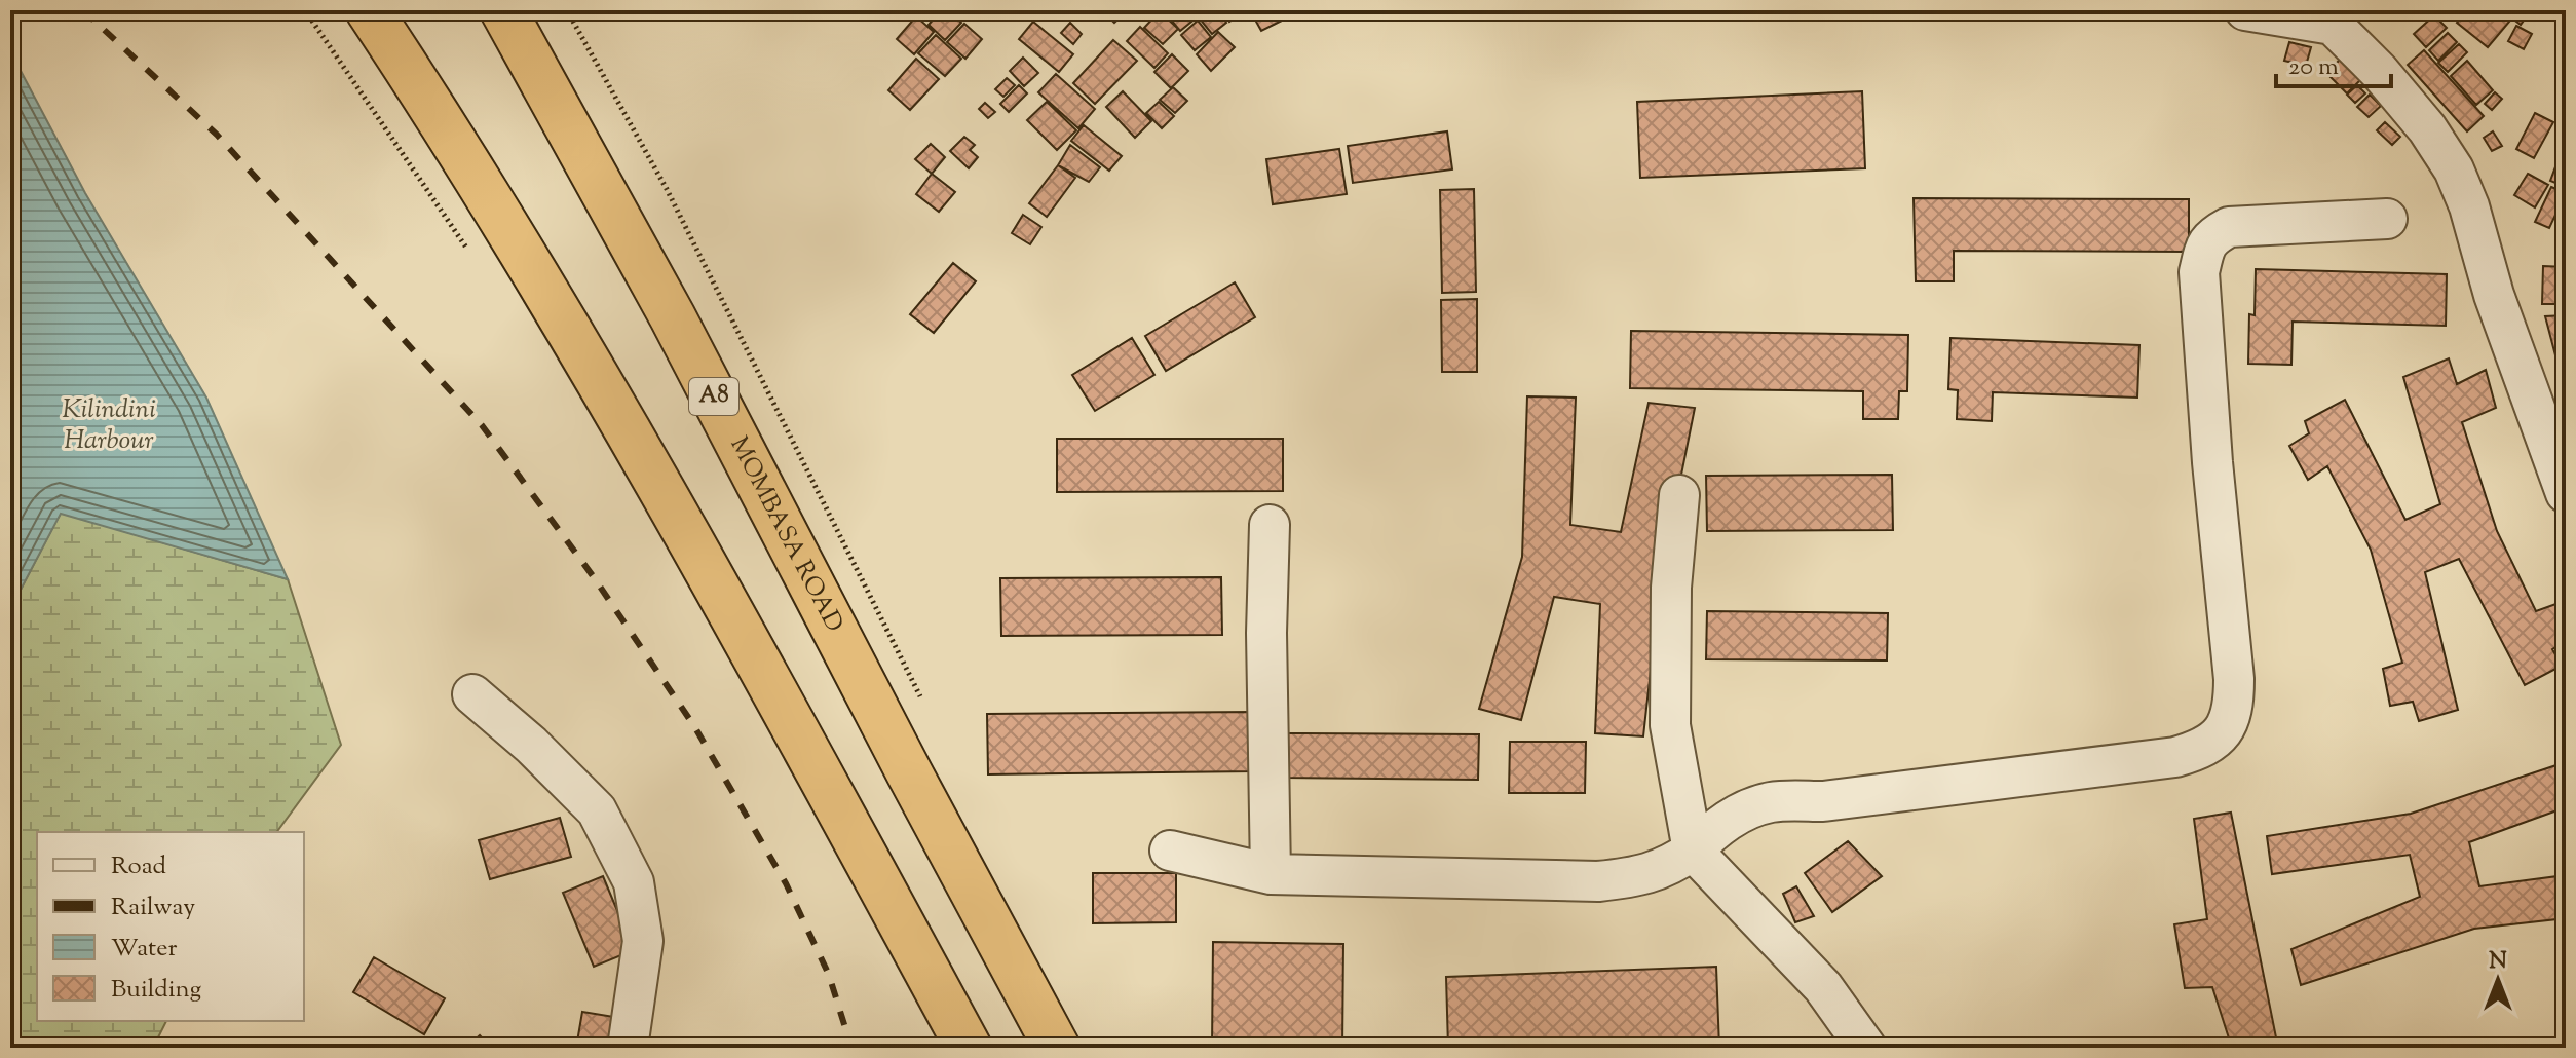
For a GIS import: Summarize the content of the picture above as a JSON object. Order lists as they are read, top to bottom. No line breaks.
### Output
{"streets":{"highway":["A8","MOMBASA ROAD"]},"water":["Kilindini Harbour"],"legend":["Road","Railway","Water","Building"],"scale_bar":"20 m","north":"top"}
